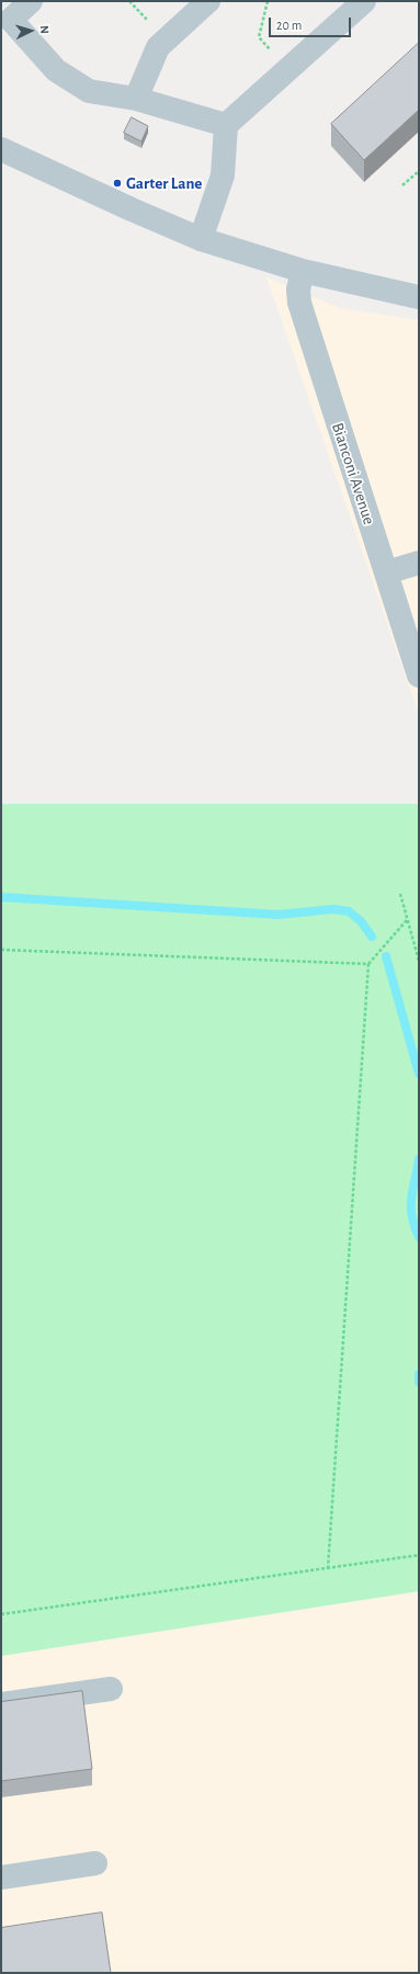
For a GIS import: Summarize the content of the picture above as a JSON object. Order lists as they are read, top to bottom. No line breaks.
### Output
{"streets":{"street":["Bianconi Avenue"]},"places":["Garter Lane"],"scale_bar":"20 m","north":"right"}
